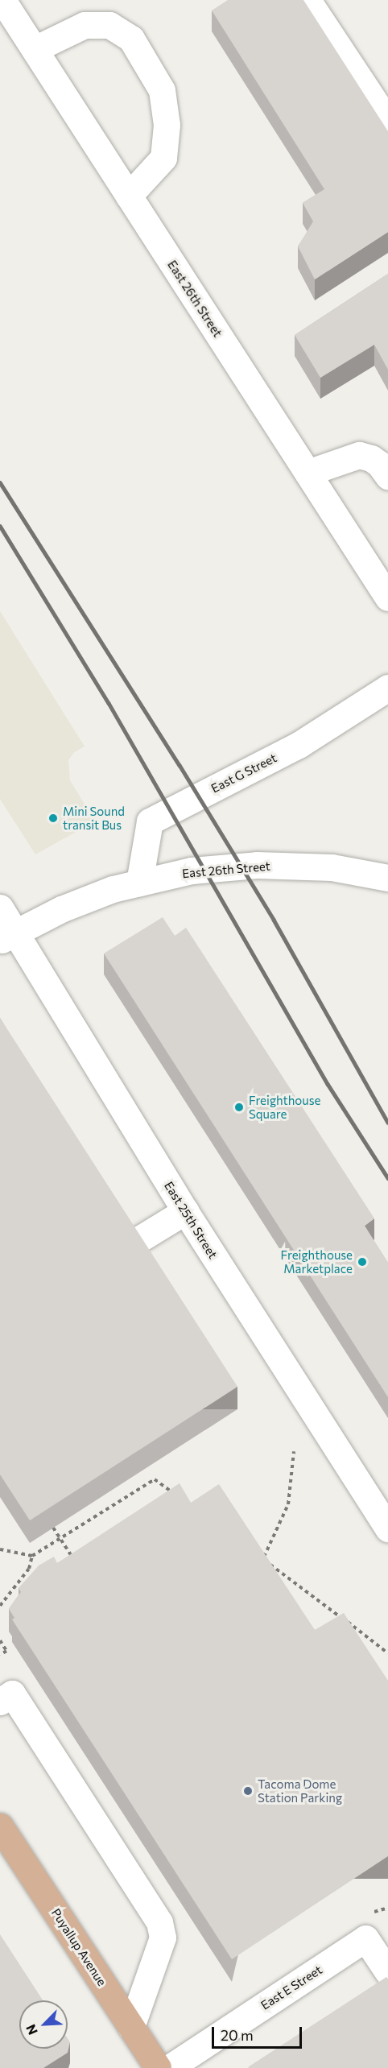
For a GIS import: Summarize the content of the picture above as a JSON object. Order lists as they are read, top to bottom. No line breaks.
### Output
{"streets":{"main road":["Puyallup Avenue"],"street":["East 26th Street","East G Street","East 25th Street","East E Street"]},"crossings":[["East 26th Street","East G Street"],["East 26th Street","East 25th Street"]],"places":["Mini Sound transit Bus","Freighthouse Square","Freighthouse Marketplace","Tacoma Dome Station Parking"],"scale_bar":"20 m","north":"bottom left"}
